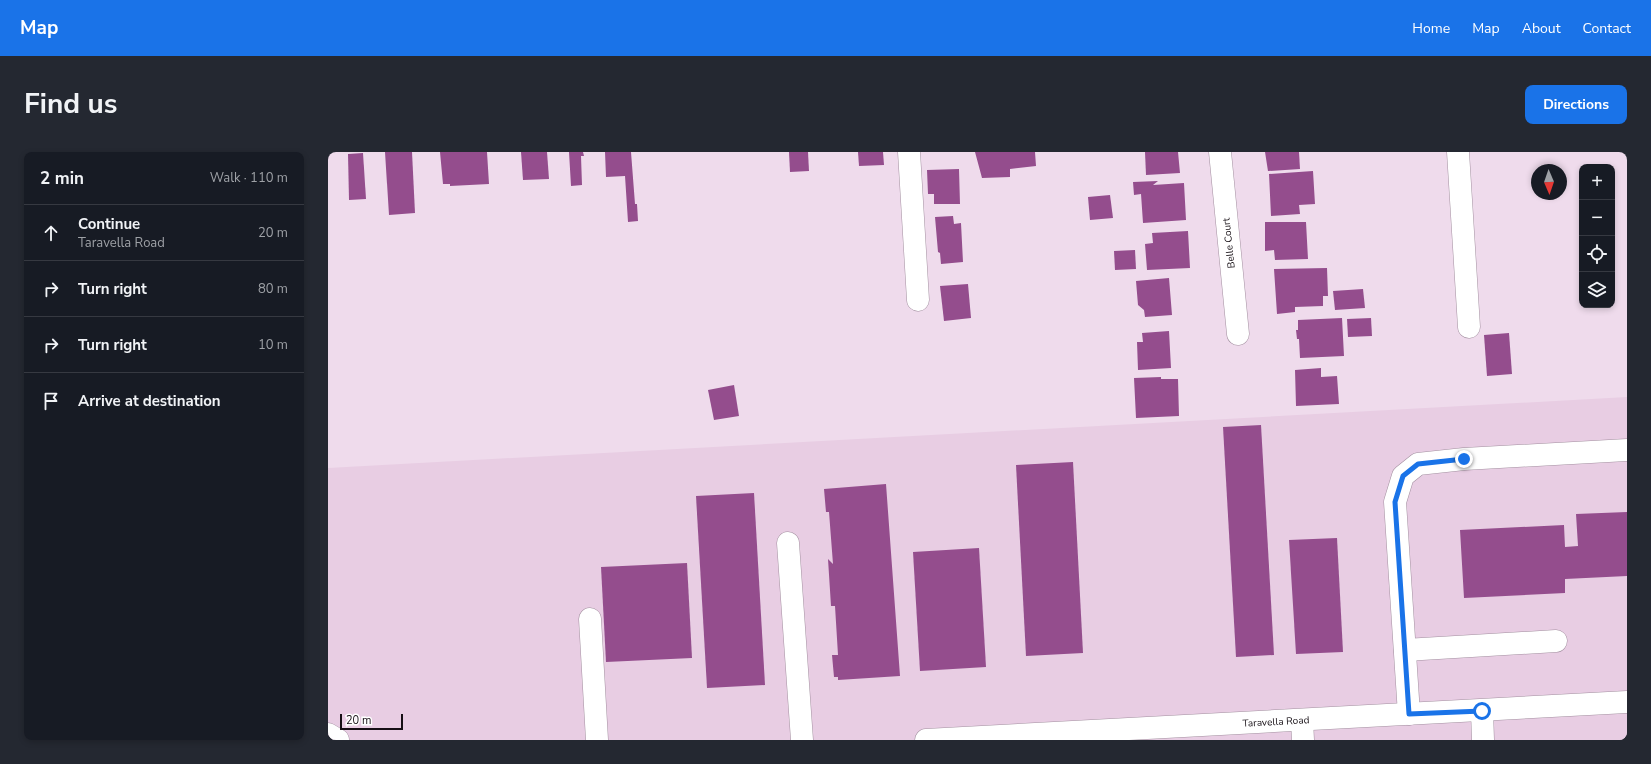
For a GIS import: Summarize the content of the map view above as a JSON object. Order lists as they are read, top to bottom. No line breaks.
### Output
{"streets":{"street":["Belle Court","Taravella Road"]},"scale_bar":"20 m","north":"bottom","page":{"header":"Map","nav":["Home","Map","About","Contact"],"title":"Find us","buttons":"Directions","heading":["2 min","Walk · 110 m"],"map_buttons":["+","−"],"list":[["Continue","Taravella Road","20 m"],["Turn right","80 m"],["Turn right","10 m"],"Arrive at destination"],"scale":"20 m"}}
